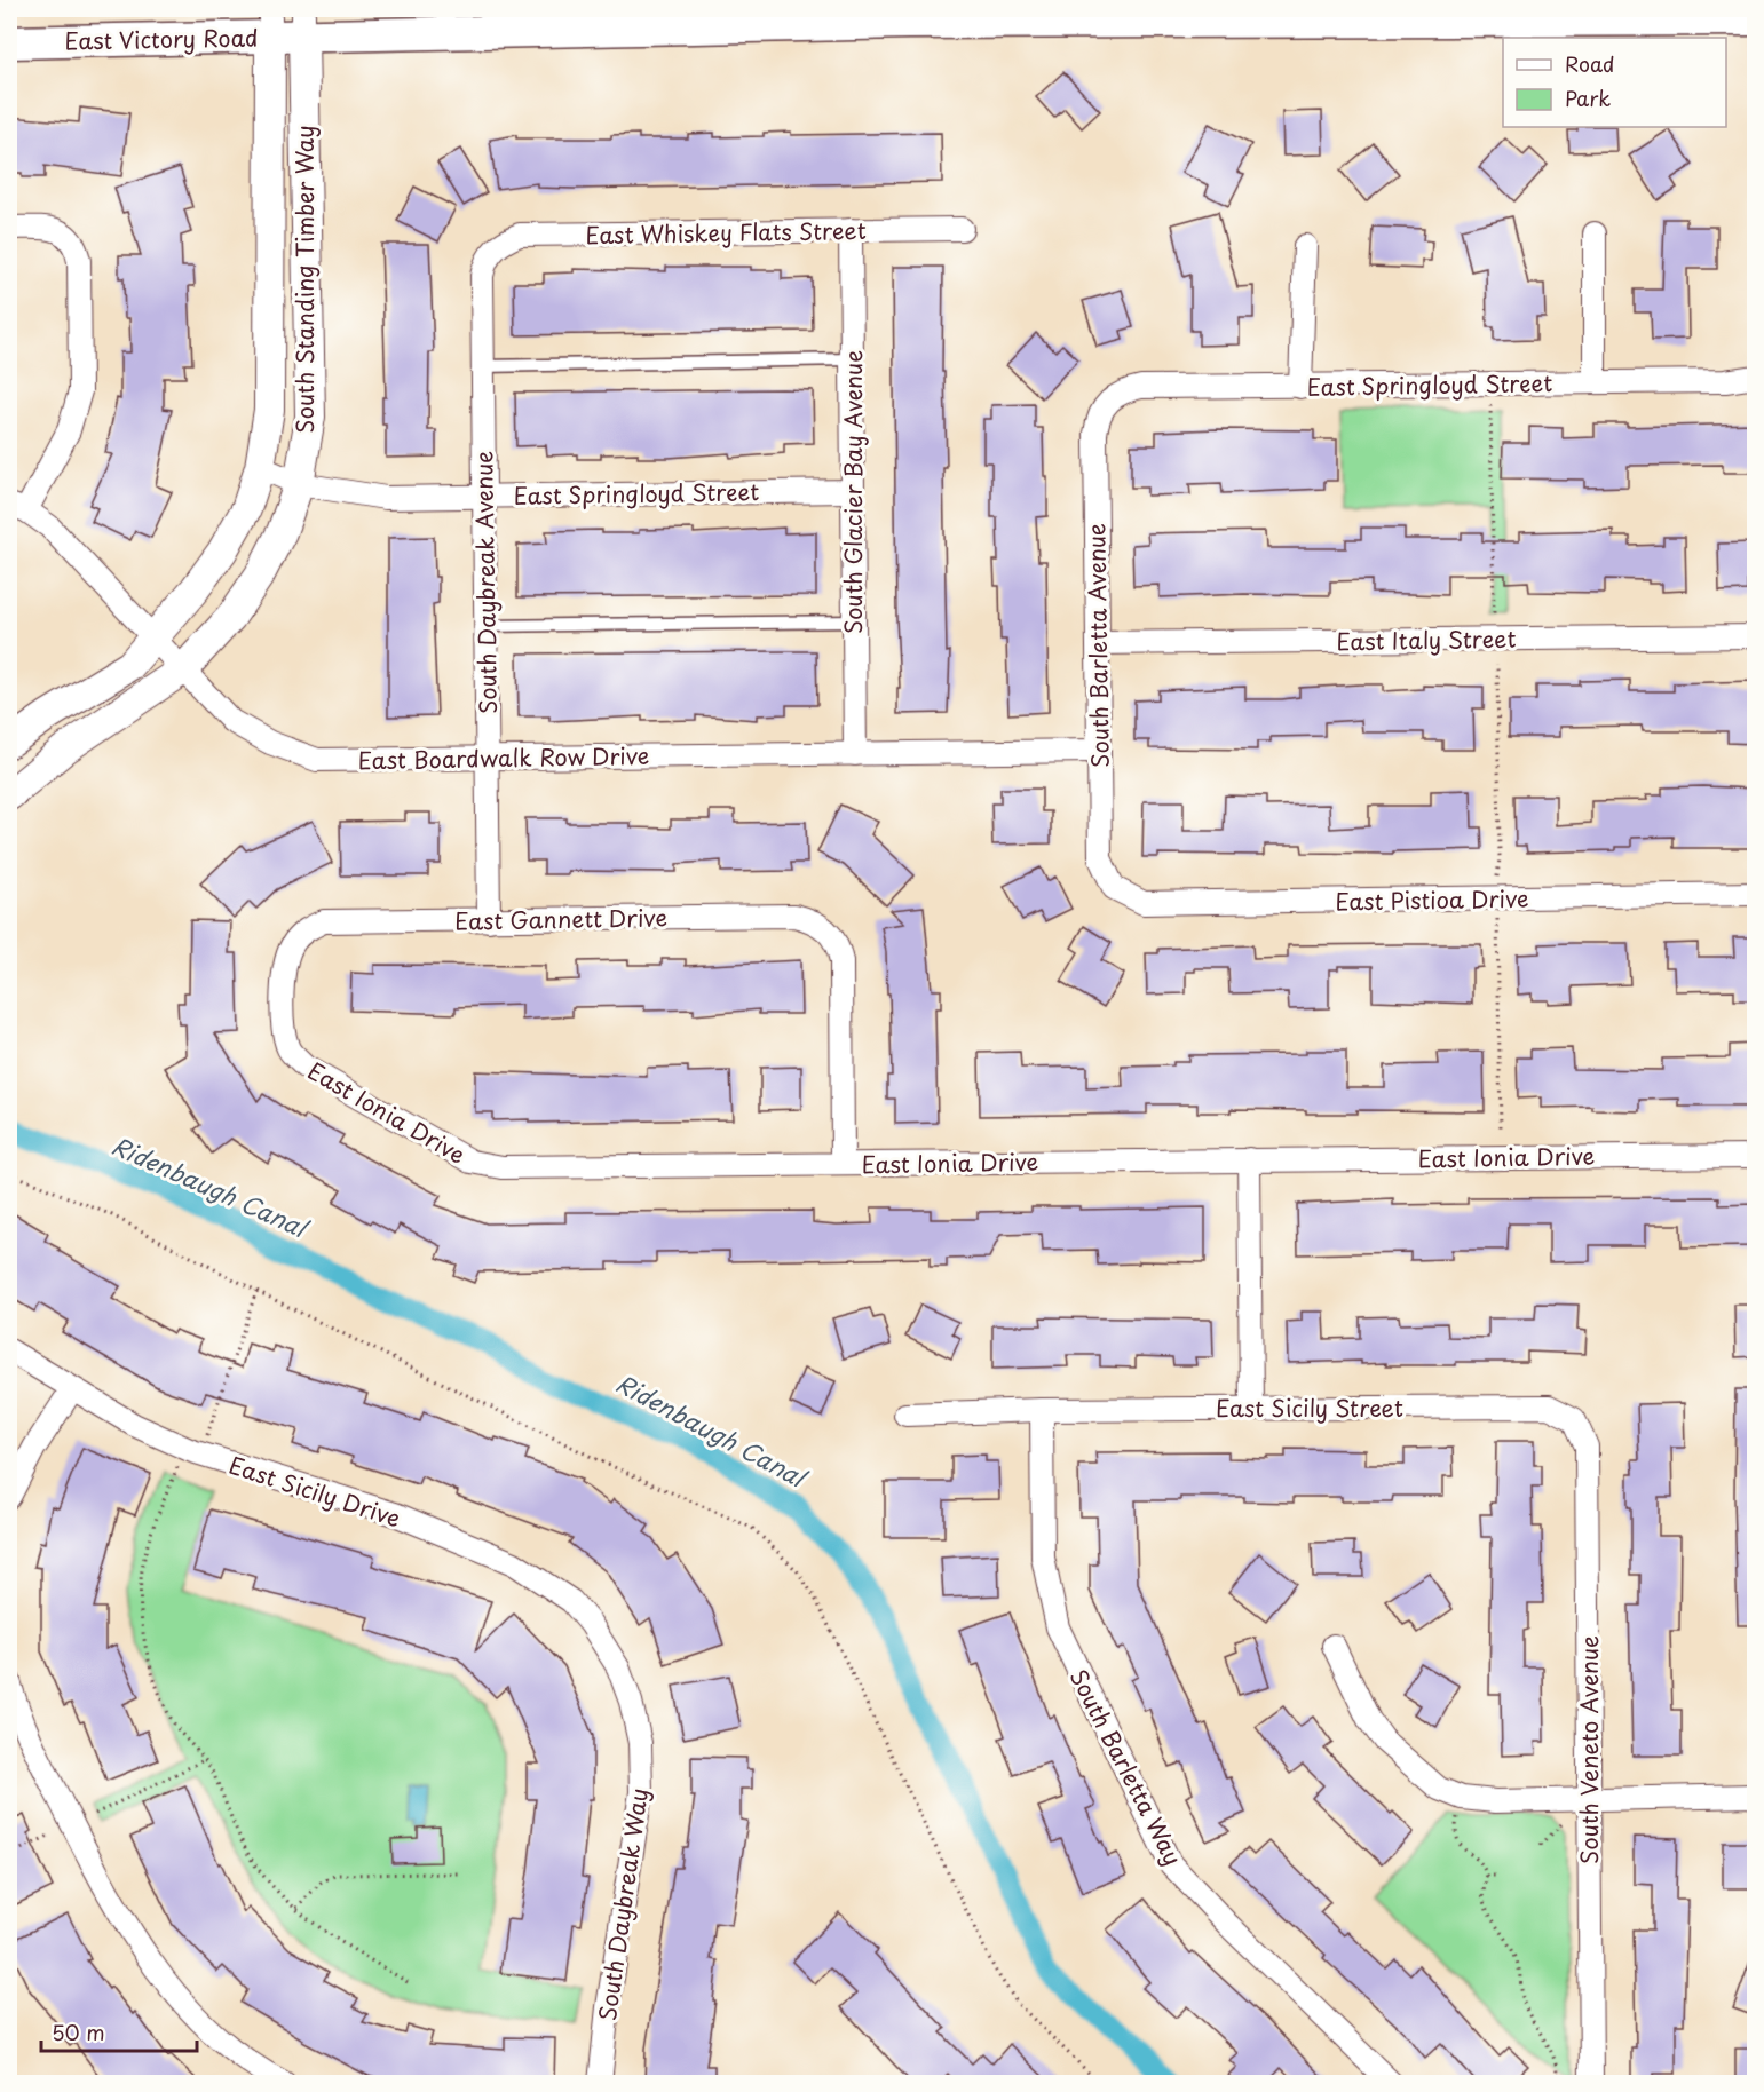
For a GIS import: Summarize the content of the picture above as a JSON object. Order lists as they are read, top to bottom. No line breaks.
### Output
{"streets":{"main road":["East Victory Road"],"street":["East Whiskey Flats Street","South Standing Timber Way","East Springloyd Street","South Glacier Bay Avenue","South Daybreak Avenue","East Italy Street","South Barletta Avenue","East Boardwalk Row Drive","East Pistioa Drive","East Gannett Drive","East Ionia Drive","East Sicily Street","East Sicily Drive","South Veneto Avenue","South Barletta Way","South Daybreak Way"]},"crossings":[["East Victory Road","South Standing Timber Way"],["East Whiskey Flats Street","South Glacier Bay Avenue"],["East Whiskey Flats Street","South Daybreak Avenue"],["South Standing Timber Way","East Springloyd Street"],["South Standing Timber Way","East Boardwalk Row Drive"],["East Springloyd Street","South Glacier Bay Avenue"],["East Springloyd Street","South Daybreak Avenue"],["East Springloyd Street","South Barletta Avenue"],["South Glacier Bay Avenue","East Boardwalk Row Drive"],["South Daybreak Avenue","East Boardwalk Row Drive"],["South Daybreak Avenue","East Gannett Drive"],["East Italy Street","South Barletta Avenue"],["South Barletta Avenue","East Boardwalk Row Drive"],["South Barletta Avenue","East Pistioa Drive"],["East Gannett Drive","East Ionia Drive"],["East Sicily Street","South Veneto Avenue"],["East Sicily Street","South Barletta Way"],["East Sicily Drive","South Daybreak Way"]],"water":["Ridenbaugh Canal"],"legend":["Road","Park"],"scale_bar":"50 m"}
